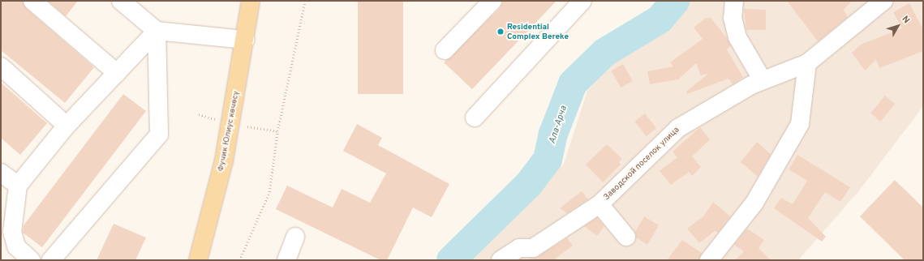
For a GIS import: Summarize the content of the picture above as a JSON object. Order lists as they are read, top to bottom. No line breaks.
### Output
{"streets":{"main road":["Фучик Юлиус көчөсү"],"street":["Заводской поселок улица"]},"water":["Ала-Арча"],"places":["Residential Complex Bereke"],"north":"top right"}
